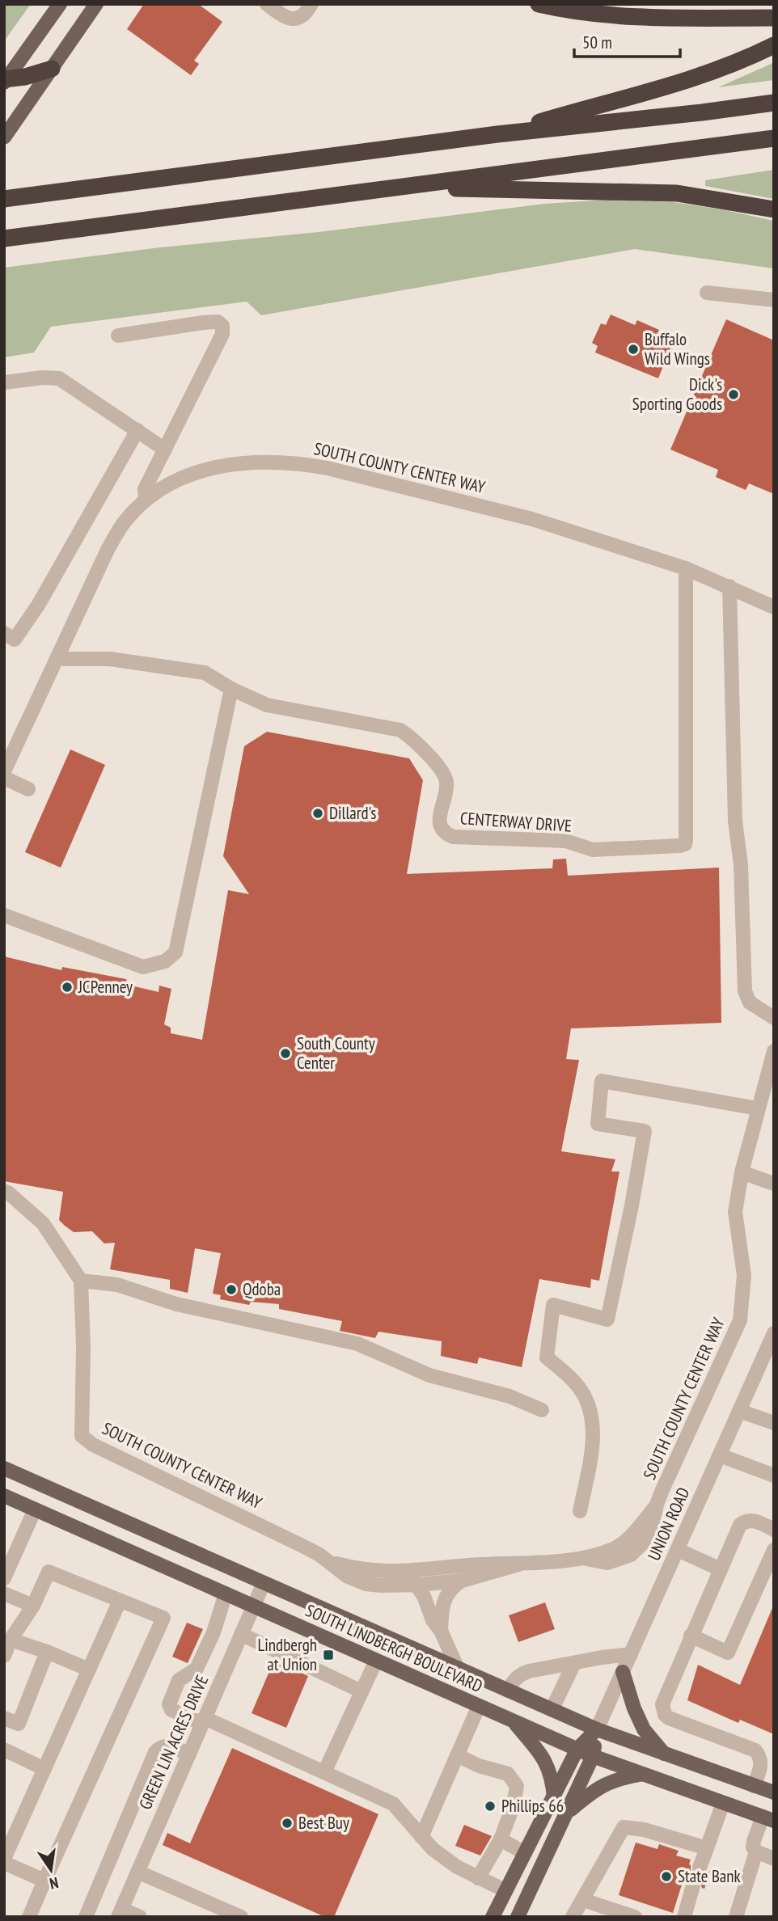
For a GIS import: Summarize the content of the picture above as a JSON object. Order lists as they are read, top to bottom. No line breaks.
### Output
{"streets":{"main road":["UNION ROAD","SOUTH LINDBERGH BOULEVARD"],"street":["SOUTH COUNTY CENTER WAY","CENTERWAY DRIVE","GREEN LIN ACRES DRIVE"]},"crossings":[["SOUTH COUNTY CENTER WAY","CENTERWAY DRIVE"],["UNION ROAD","SOUTH LINDBERGH BOULEVARD"],["SOUTH LINDBERGH BOULEVARD","GREEN LIN ACRES DRIVE"]],"places":{"other":["Buffalo Wild Wings","Dick's Sporting Goods","Dillard's","JCPenney","South County Center","Qdoba","Phillips 66","Best Buy","State Bank"],"transit":["Lindbergh at Union"]},"scale_bar":"50 m","north":"bottom"}
